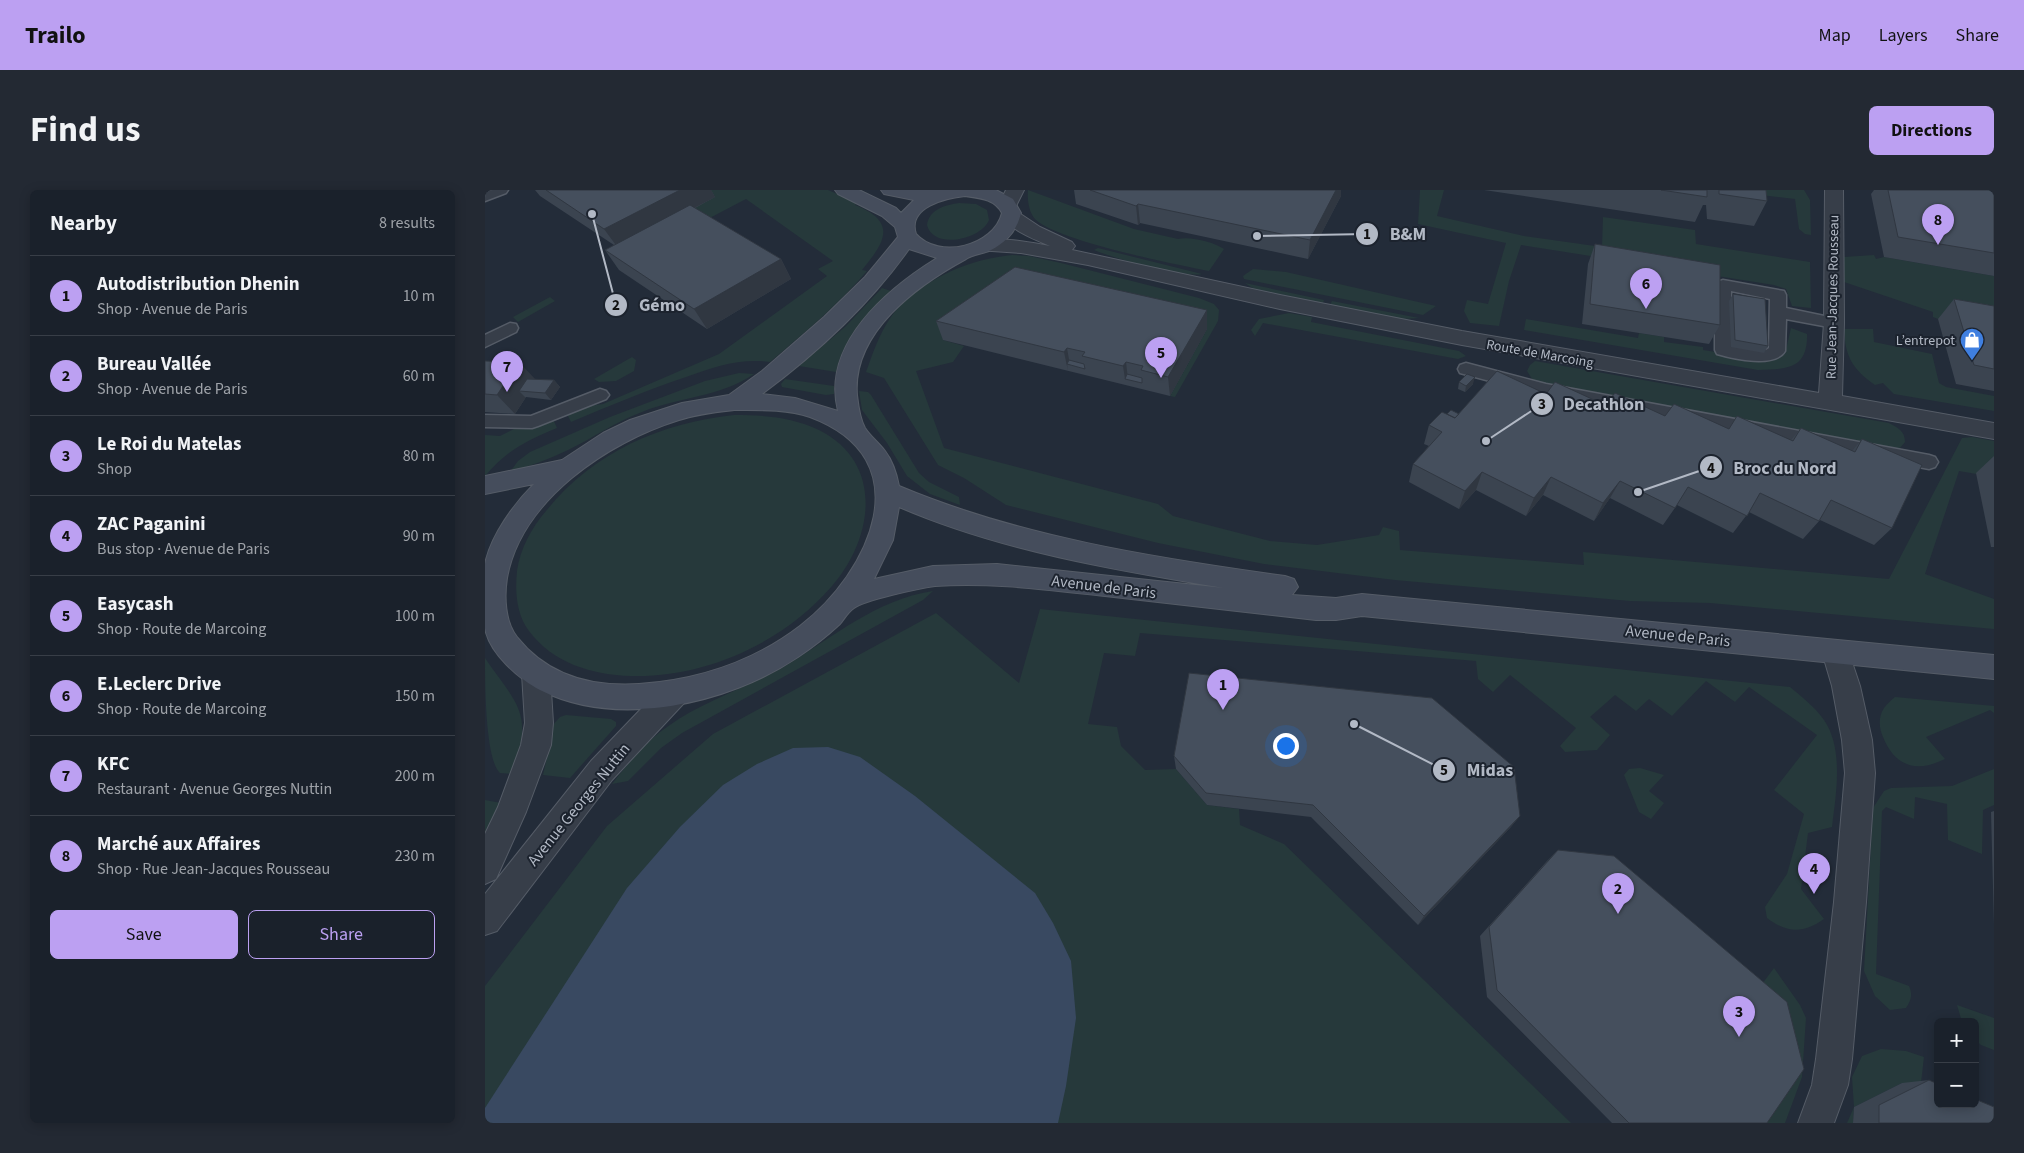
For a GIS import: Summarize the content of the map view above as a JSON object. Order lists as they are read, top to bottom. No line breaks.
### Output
{"streets":{"main road":["Avenue de Paris"],"street":["Rue Jean-Jacques Rousseau","Route de Marcoing","Avenue Georges Nuttin"]},"crossings":[["Rue Jean-Jacques Rousseau","Route de Marcoing"]],"places":{"other":["Gémo","B&M","Decathlon","Broc du Nord","Midas"],"shop":["L’entrepot"]},"page":{"header":"Trailo","nav":["Map","Layers","Share"],"title":"Find us","buttons":["Directions",["Save","Share"]],"heading":["Nearby","8 results"],"pins":["8","6","5","7","1","4","2","3"],"list":[{"mark":"1","name":"Autodistribution Dhenin","note":"Shop · Avenue de Paris","value":"10 m"},{"mark":"2","name":"Bureau Vallée","note":"Shop · Avenue de Paris","value":"60 m"},{"mark":"3","name":"Le Roi du Matelas","note":"Shop","value":"80 m"},{"mark":"4","name":"ZAC Paganini","note":"Bus stop · Avenue de Paris","value":"90 m"},{"mark":"5","name":"Easycash","note":"Shop · Route de Marcoing","value":"100 m"},{"mark":"6","name":"E.Leclerc Drive","note":"Shop · Route de Marcoing","value":"150 m"},{"mark":"7","name":"KFC","note":"Restaurant · Avenue Georges Nuttin","value":"200 m"},{"mark":"8","name":"Marché aux Affaires","note":"Shop · Rue Jean-Jacques Rousseau","value":"230 m"}],"map_buttons":["+","−"]}}
